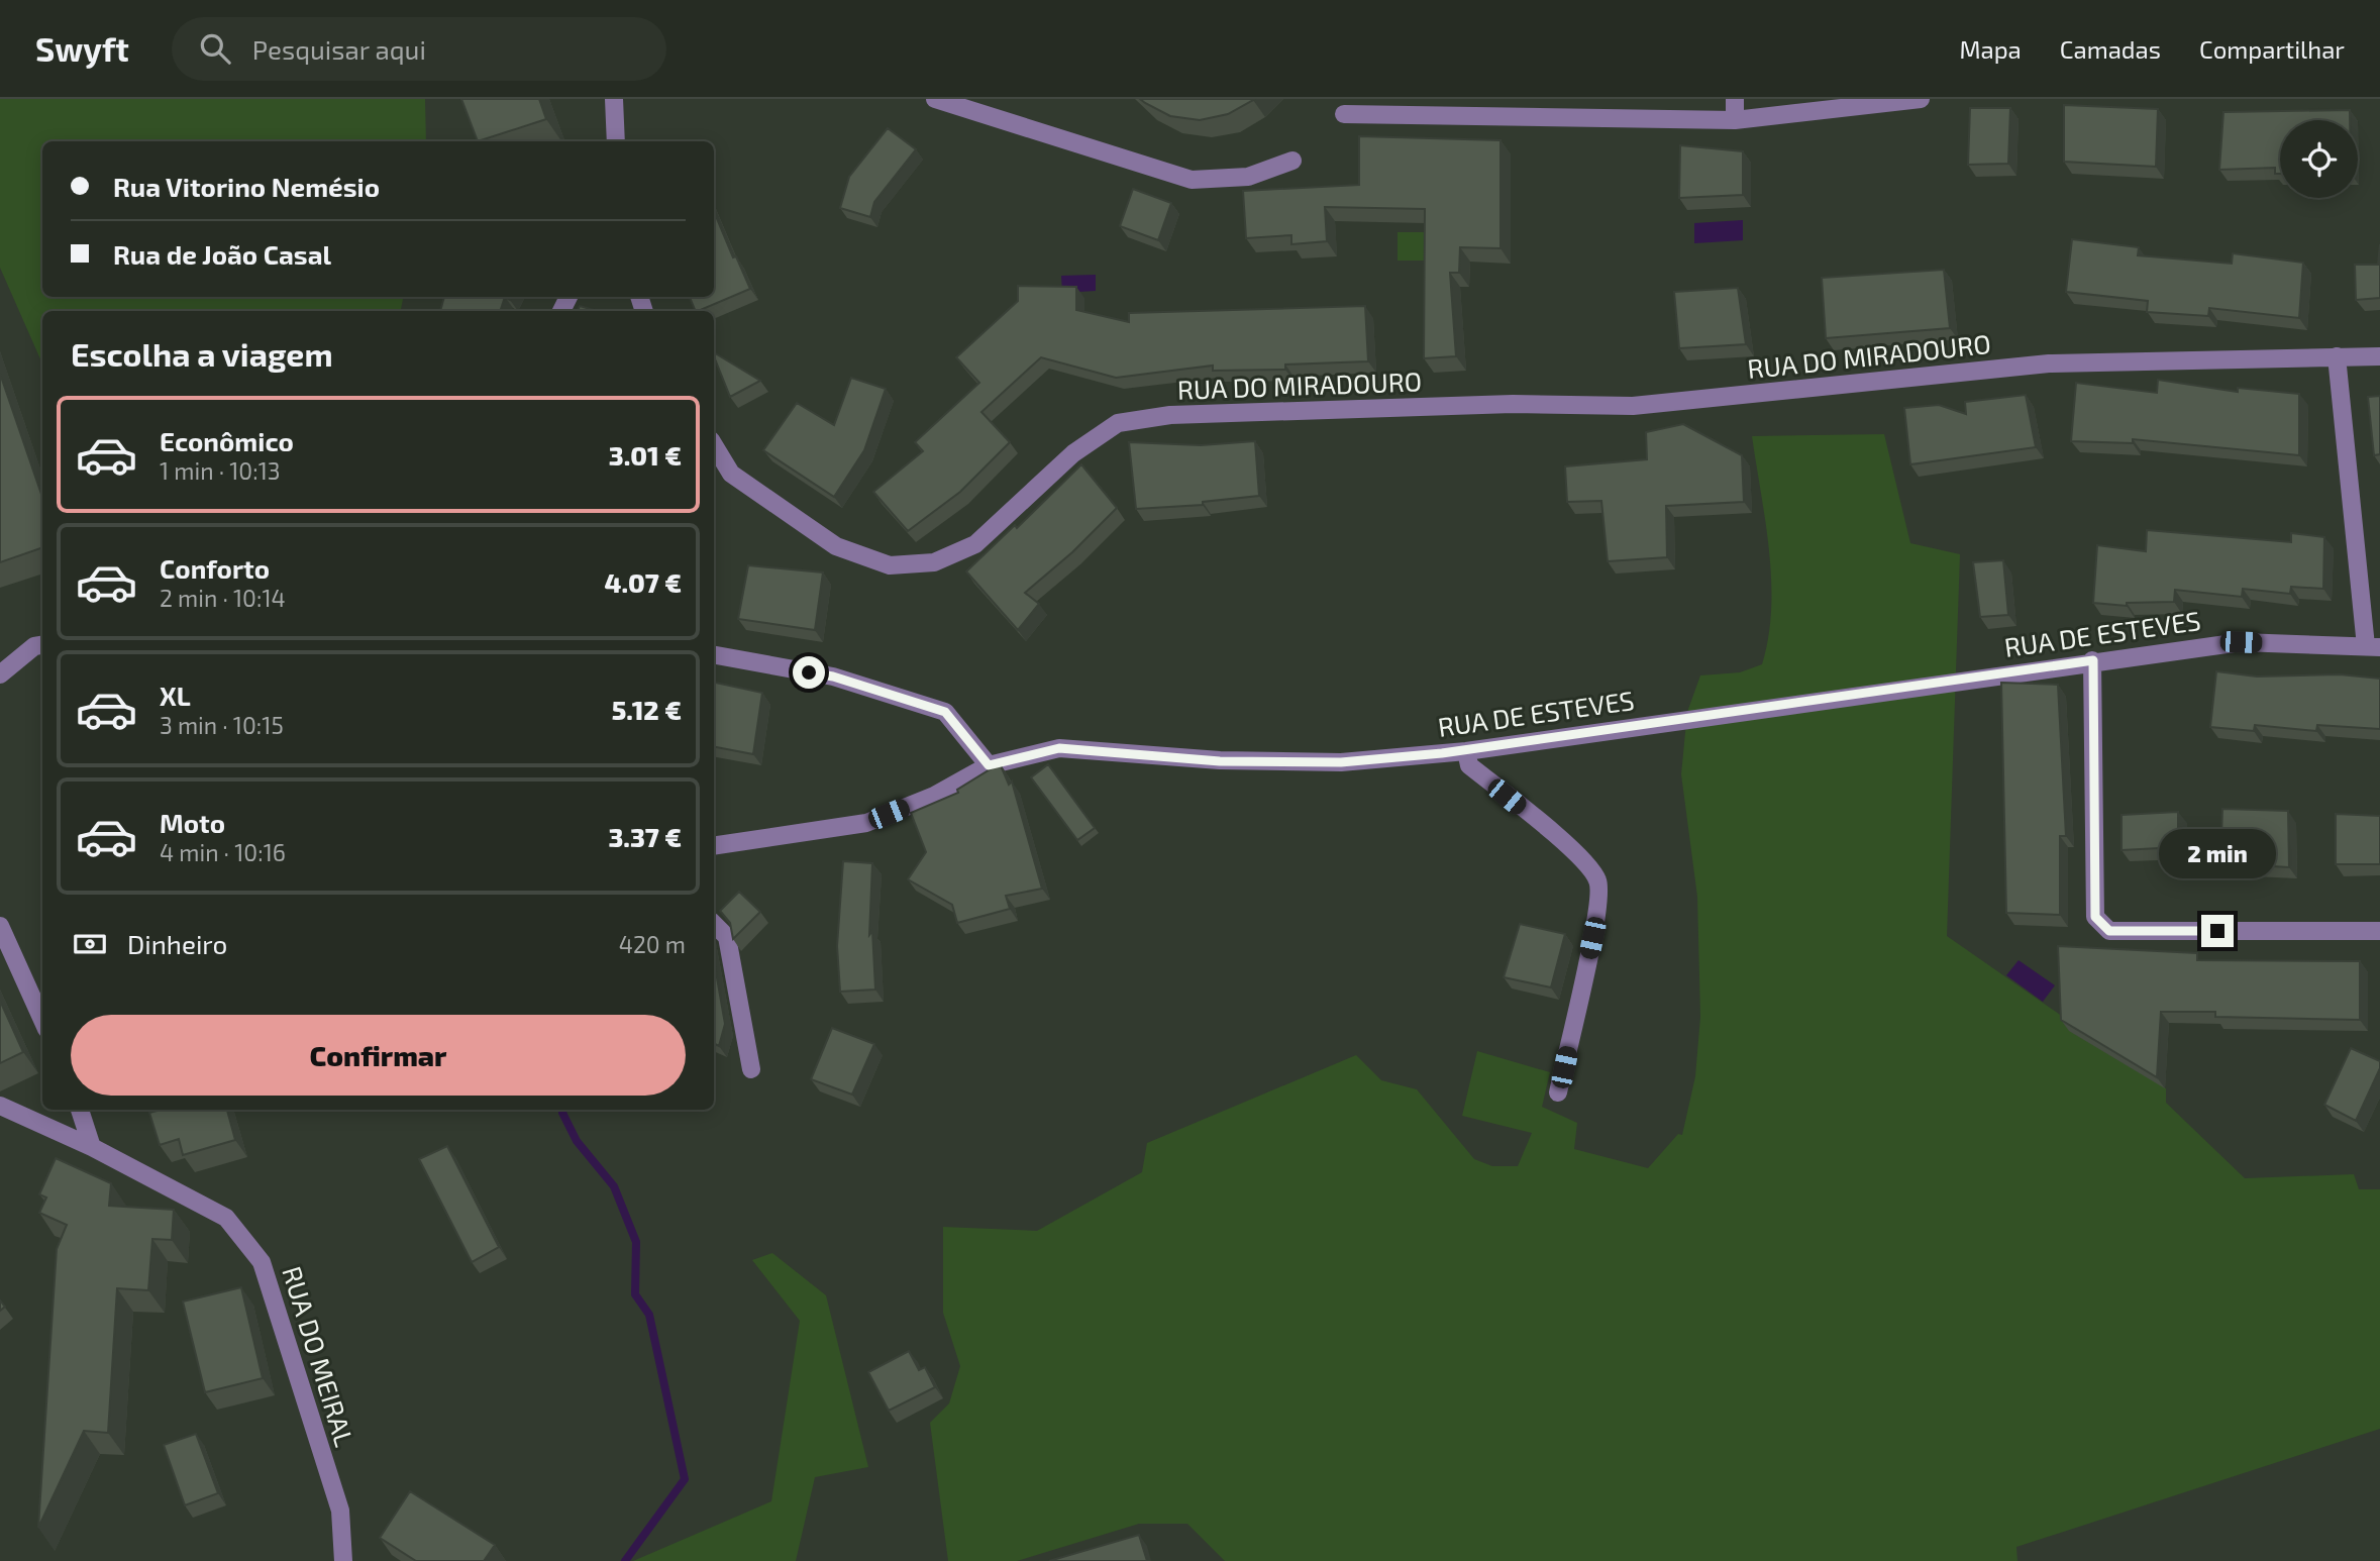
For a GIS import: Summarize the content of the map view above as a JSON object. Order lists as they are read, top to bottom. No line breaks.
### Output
{"streets":{"street":["RUA DO MIRADOURO","RUA DE ESTEVES","RUA DO MEIRAL"]},"page":{"header":"Swyft","search":"Pesquisar aqui","nav":["Mapa","Camadas","Compartilhar"],"banner":["Rua Vitorino Nemésio","Rua de João Casal"],"heading":"Escolha a viagem","list":[{"name":"Econômico","note":"1 min · 10:13","value":"3.01 €"},{"name":"Conforto","note":"2 min · 10:14","value":"4.07 €"},{"name":"XL","note":"3 min · 10:15","value":"5.12 €"},{"name":"Moto","note":"4 min · 10:16","value":"3.37 €"}],"bubble":"2 min","pay":["Dinheiro","420 m"],"buttons":"Confirmar"}}
